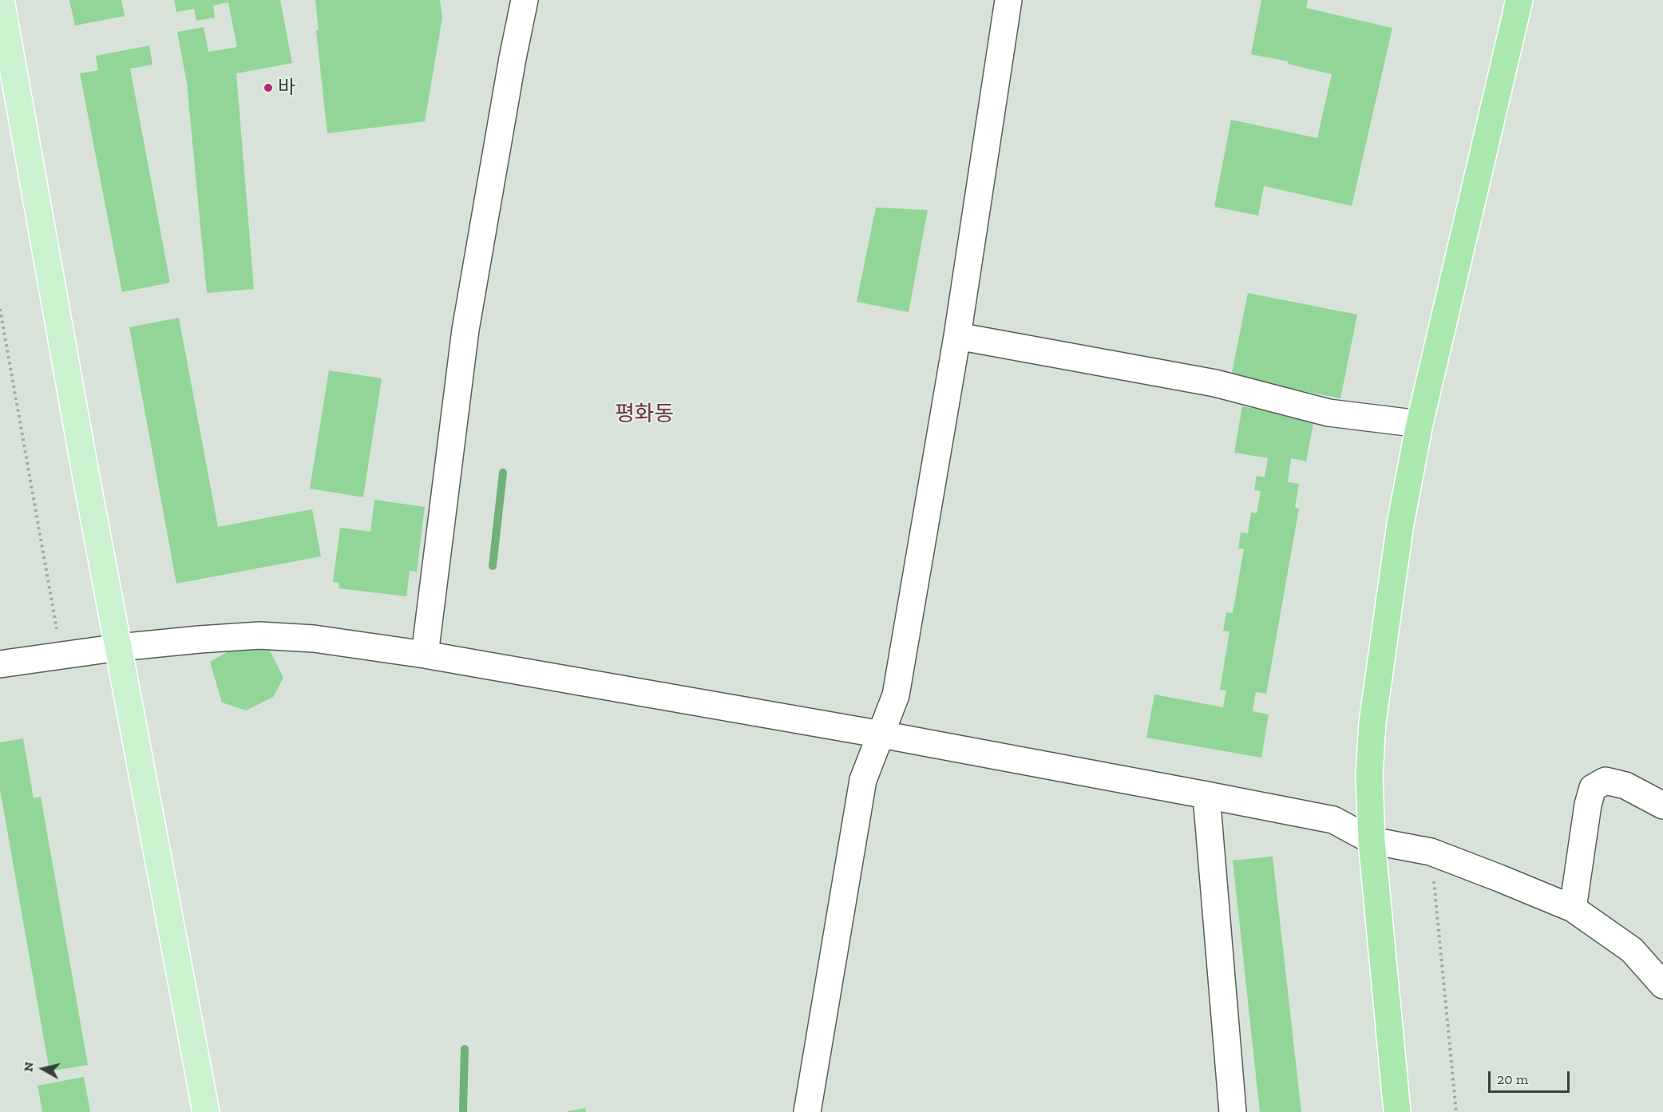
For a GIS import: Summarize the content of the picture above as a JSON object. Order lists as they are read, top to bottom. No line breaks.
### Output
{"districts":["평화동"],"places":["바"],"scale_bar":"20 m","north":"left"}
